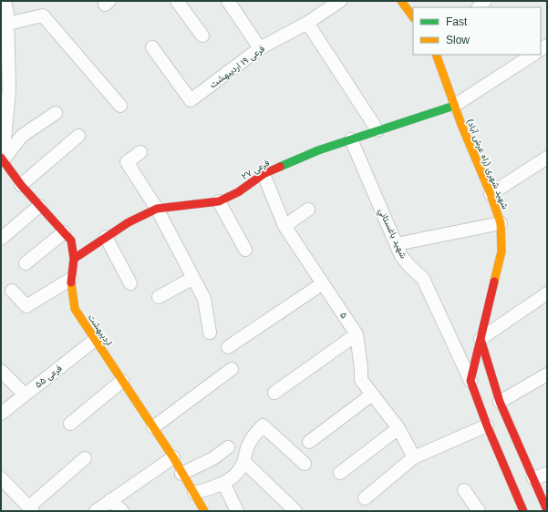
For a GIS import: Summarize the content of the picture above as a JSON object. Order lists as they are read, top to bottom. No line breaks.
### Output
{"streets":{"street":["فرعی ۱۹ اردیبهشت","شهید شهری (راه عرش آباد)","فرعی ۲۷","شهيد باغستاني","۵","اردیبهشت","فرعی ۵۵"]},"crossings":[["شهید شهری (راه عرش آباد)","فرعی ۲۷"],["شهید شهری (راه عرش آباد)","شهيد باغستاني"],["فرعی ۲۷","شهيد باغستاني"],["فرعی ۲۷","۵"],["فرعی ۲۷","اردیبهشت"],["اردیبهشت","فرعی ۵۵"]],"legend":["Fast","Slow"]}
